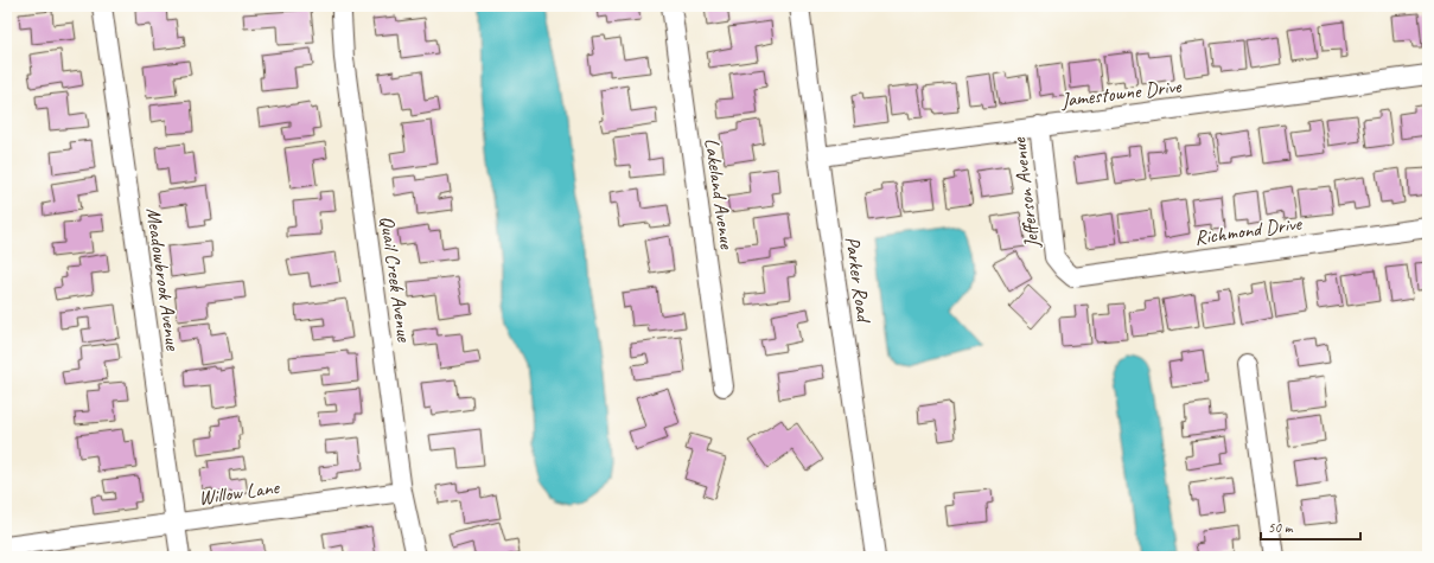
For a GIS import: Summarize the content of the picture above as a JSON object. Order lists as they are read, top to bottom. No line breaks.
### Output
{"streets":{"street":["Jamestowne Drive","Lakeland Avenue","Jefferson Avenue","Richmond Drive","Meadowbrook Avenue","Quail Creek Avenue","Parker Road","Willow Lane"]},"crossings":[["Jamestowne Drive","Jefferson Avenue"],["Jamestowne Drive","Parker Road"],["Jefferson Avenue","Richmond Drive"],["Meadowbrook Avenue","Willow Lane"],["Quail Creek Avenue","Willow Lane"]],"scale_bar":"50 m"}
